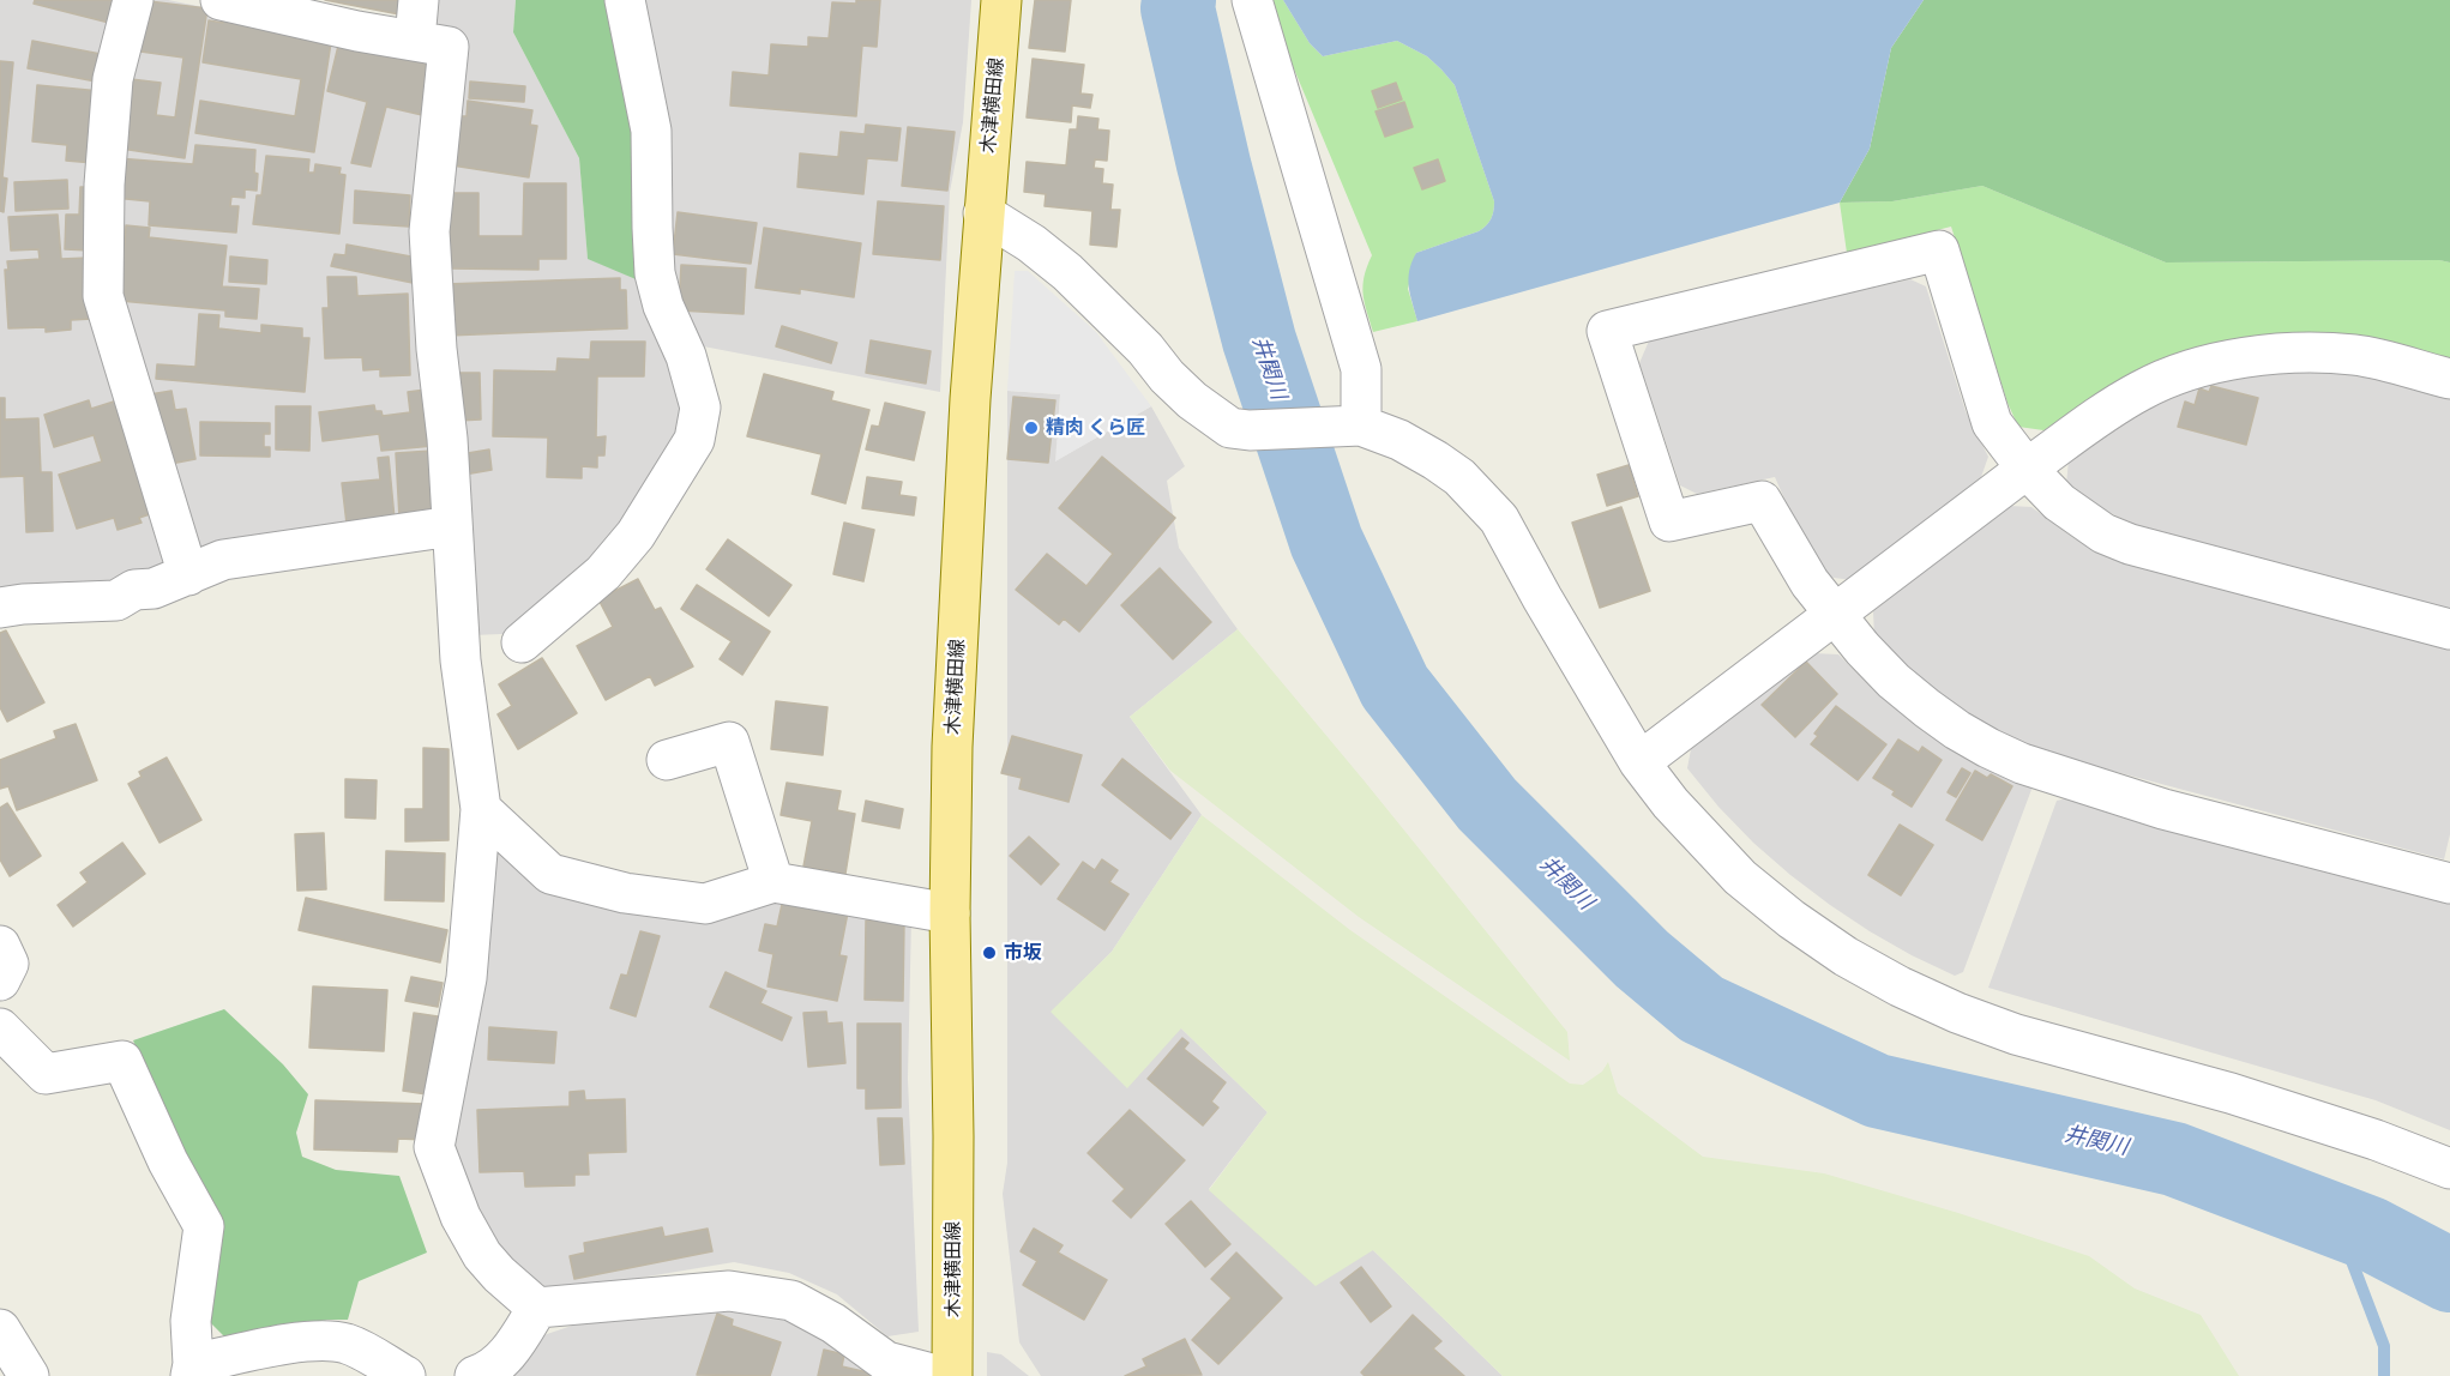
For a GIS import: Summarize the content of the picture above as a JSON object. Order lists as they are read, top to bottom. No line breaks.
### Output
{"streets":{"main road":["木津横田線"]},"water":["井関川"],"places":["精肉 くら匠","市坂"]}
